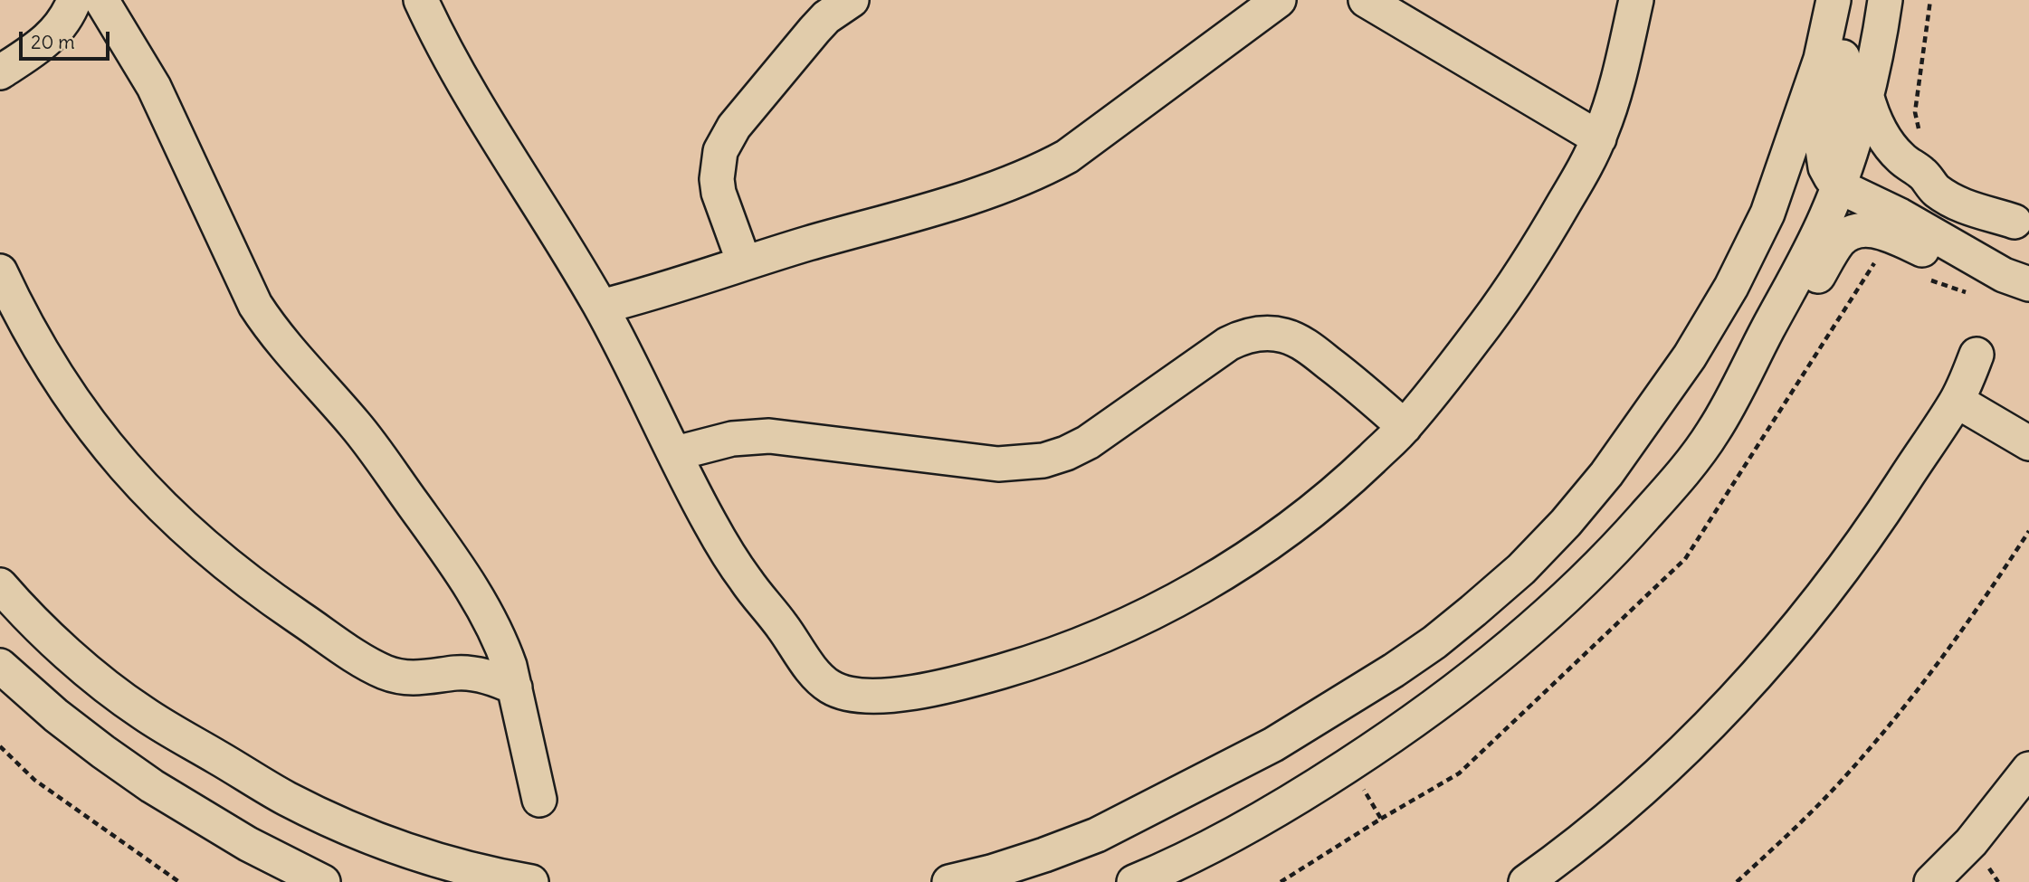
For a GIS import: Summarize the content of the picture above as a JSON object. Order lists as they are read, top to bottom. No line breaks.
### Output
{"scale_bar":"20 m"}
